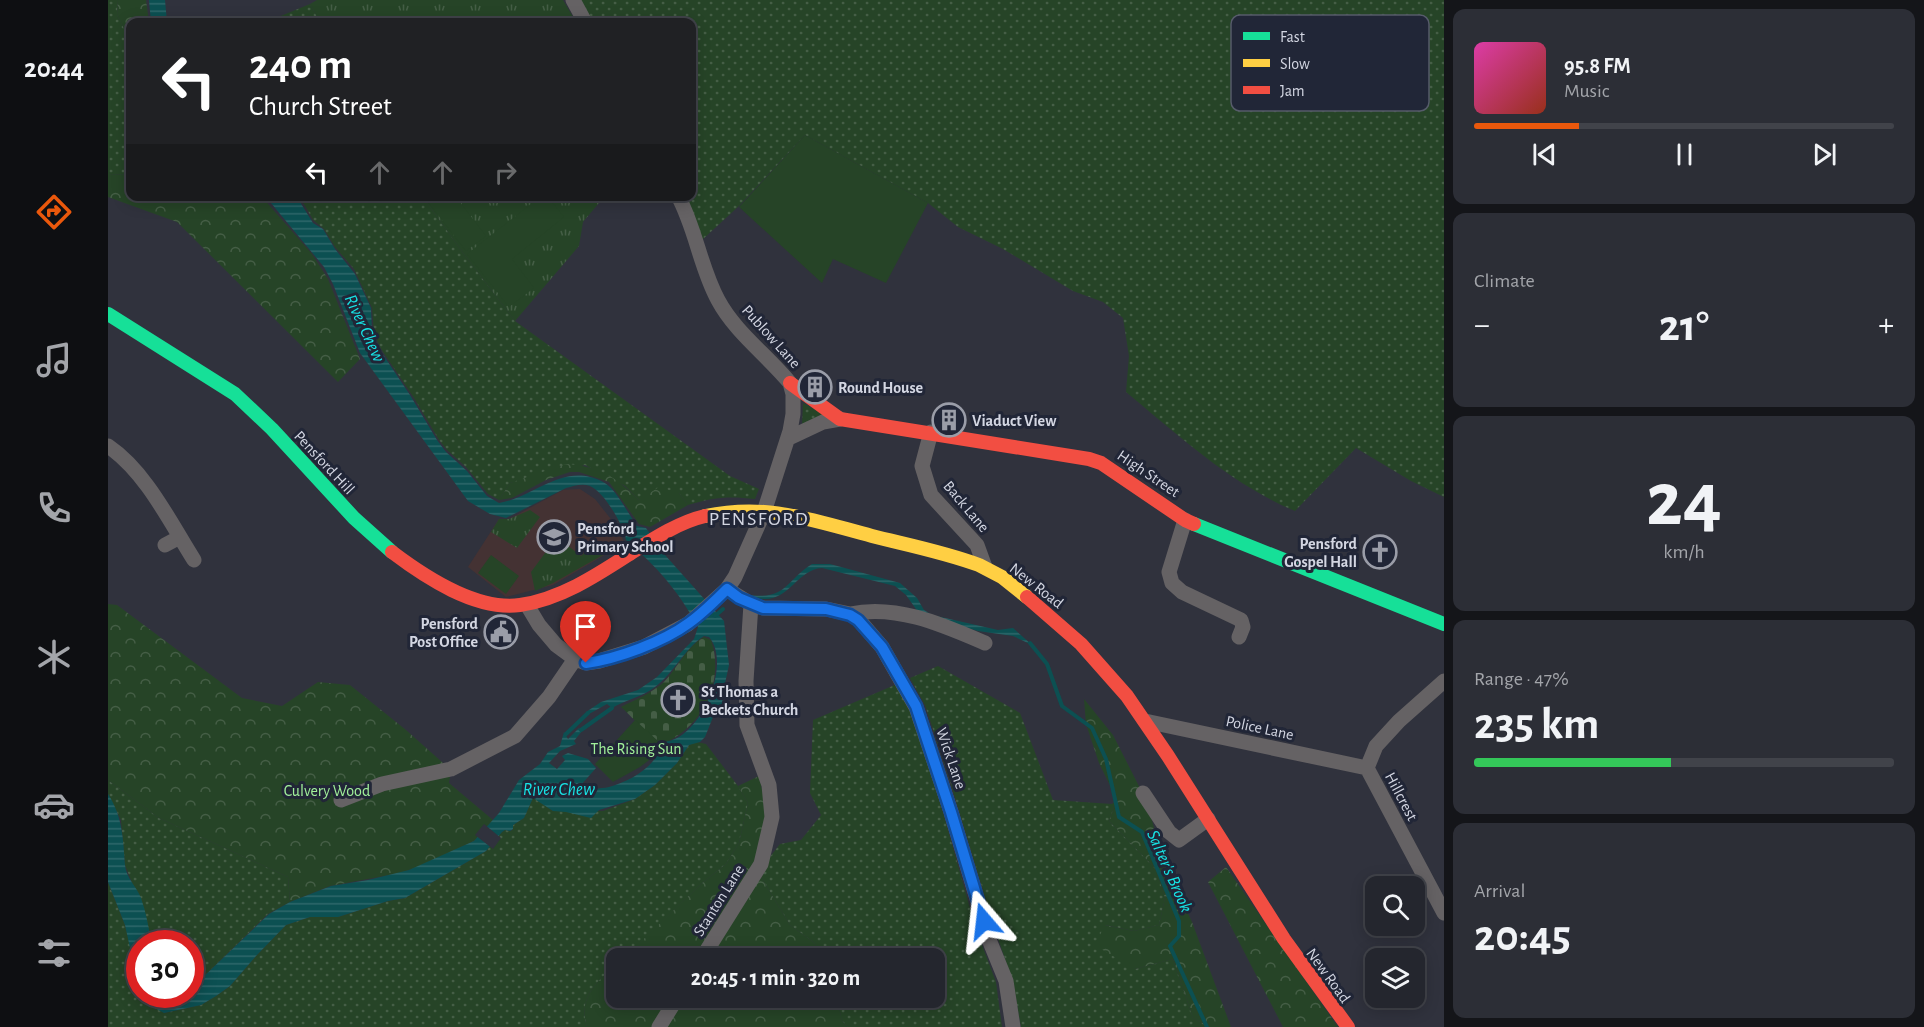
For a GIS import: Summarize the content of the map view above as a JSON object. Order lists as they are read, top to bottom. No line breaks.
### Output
{"streets":{"main road":["Pensford Hill","High Street","New Road"],"street":["Publow Lane","Back Lane","Police Lane","Wick Lane","Hillcrest","Stanton Lane"]},"crossings":[["Publow Lane","High Street"],["Pensford Hill","New Road"],["High Street","Back Lane"],["Back Lane","New Road"],["New Road","Police Lane"],["Police Lane","Hillcrest"]],"districts":["PENSFORD"],"water":["River Chew","Salter's Brook"],"parks":["The Rising Sun","Culvery Wood"],"places":{"building":["Round House","Viaduct View"],"school or university":["Pensford Primary School"],"church":["Pensford Gospel Hall","St Thomas a Beckets Church"],"public building":["Pensford Post Office"]},"legend":["Fast","Slow","Jam"],"page":{"tabs":"20:44","turn":["240 m","Church Street"],"song":["95.8 FM","Music"],"tile":["Climate",["24","km/h"],["Range · 47%","235 km"],["Arrival","20:45"]],"heat":["−","21°","+"],"limit":"30","trip":"20:45 · 1 min · 320 m"}}
